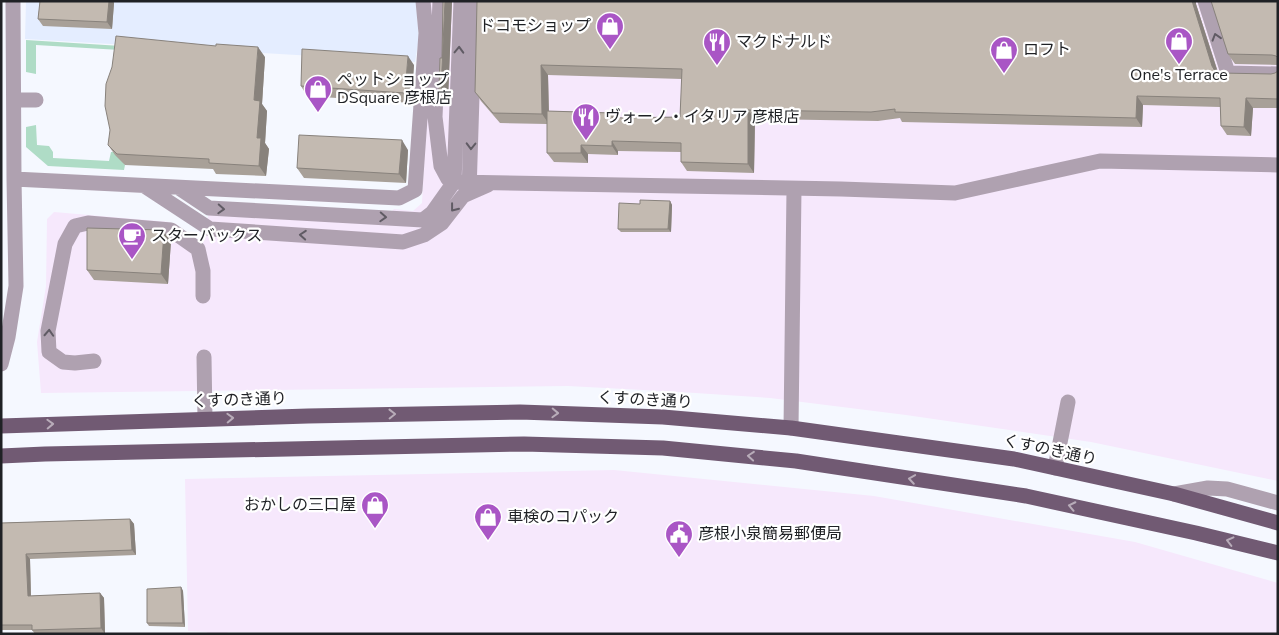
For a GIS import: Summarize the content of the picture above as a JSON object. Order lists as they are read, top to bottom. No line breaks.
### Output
{"streets":{"main road":["くすのき通り"]},"places":{"shop":["ドコモショップ","One's Terrace","ロフト","ペットショップ DSquare 彦根店","おかしの三口屋","車検のコパック"],"restaurant":["マクドナルド","ヴォーノ・イタリア 彦根店"],"cafe":["スターバックス"],"public building":["彦根小泉簡易郵便局"]}}
